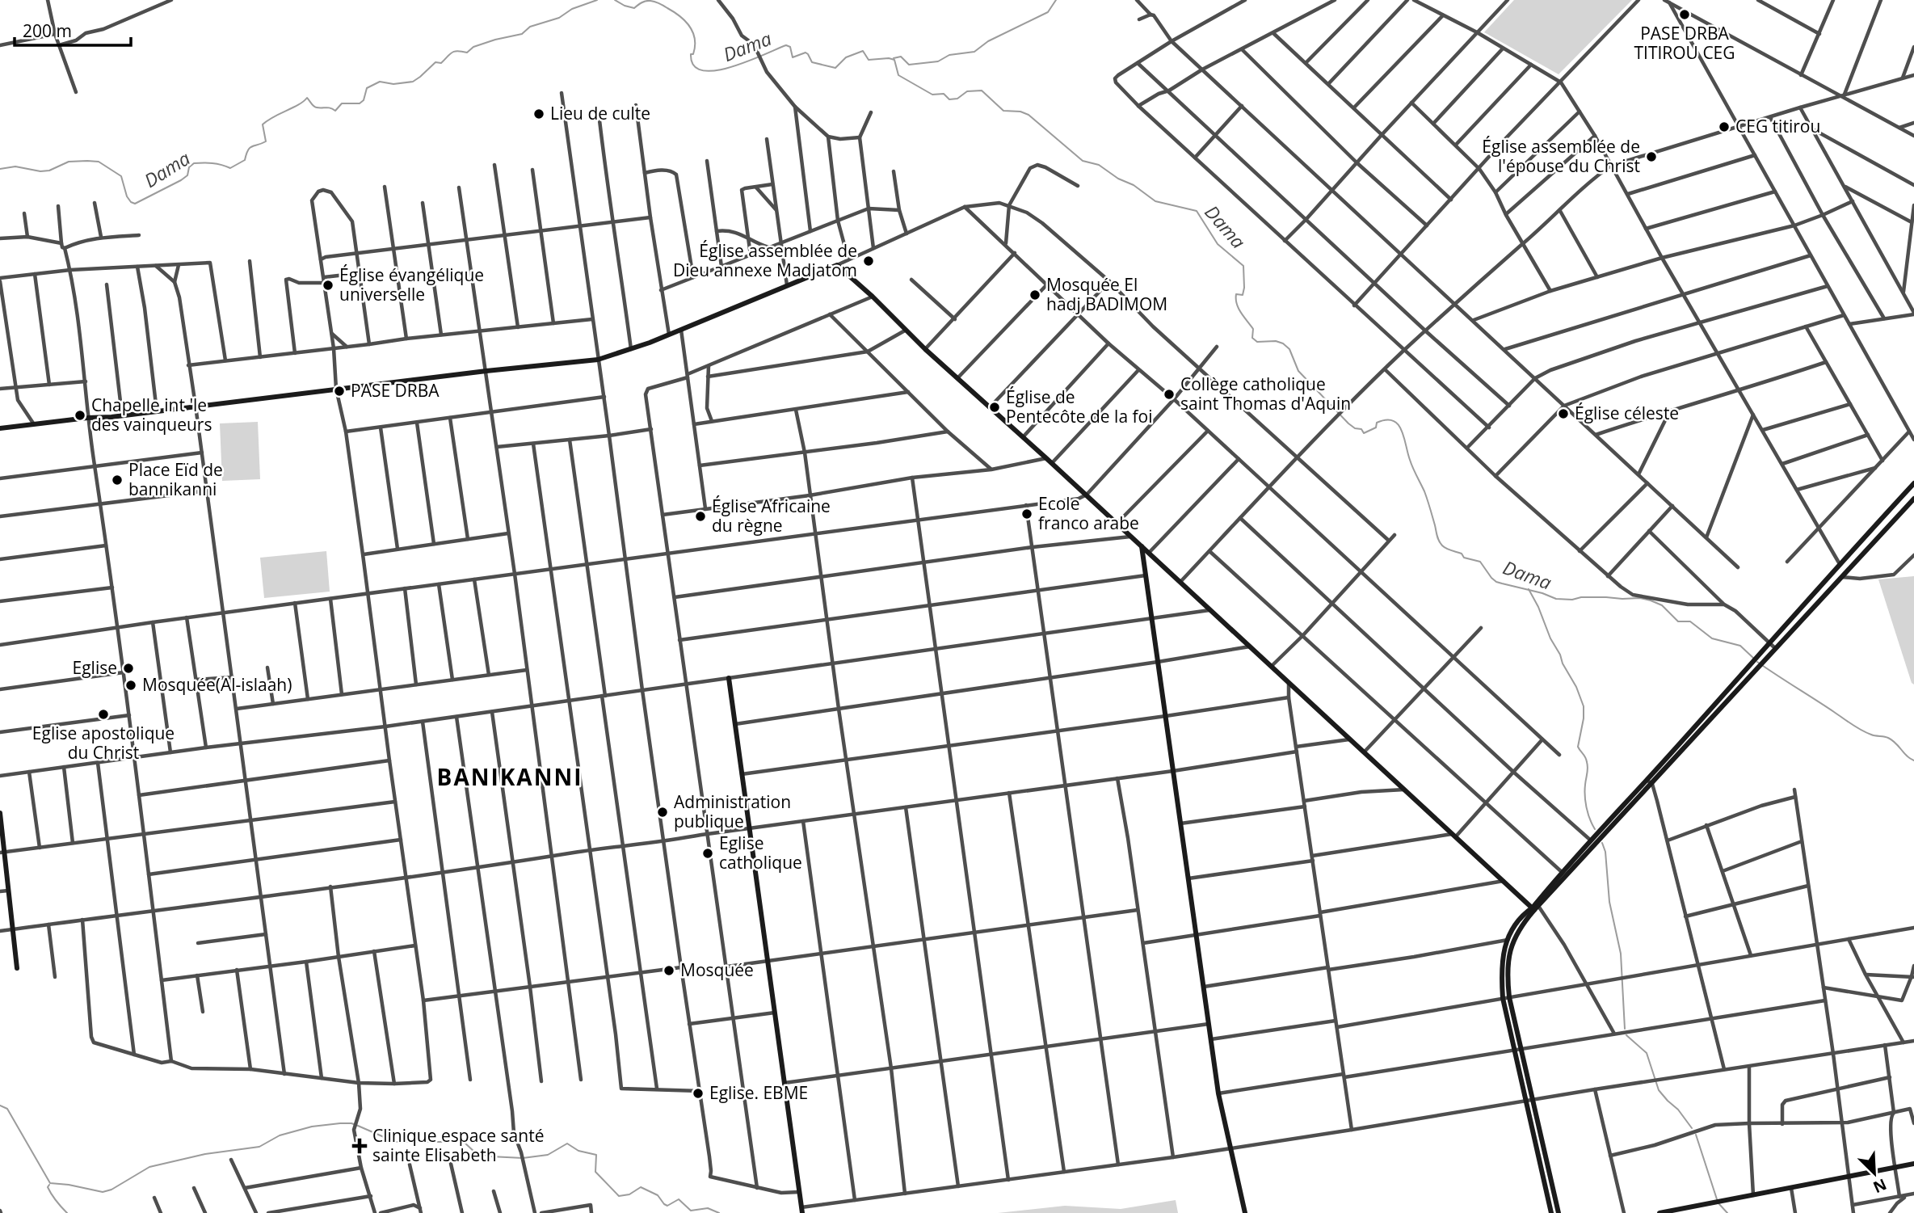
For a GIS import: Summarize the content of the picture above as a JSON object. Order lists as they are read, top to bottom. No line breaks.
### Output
{"districts":["BANIKANNI"],"water":["Dama"],"places":{"other":["PASE DRBA TITIROU CEG","Lieu de culte","CEG titirou","Église assemblée de l'épouse du Christ","Église assemblée de Dieu annexe Madjatom","Église évangélique universelle","Mosquée El hadj BADIMOM","PASE DRBA","Collège catholique saint Thomas d'Aquin","Église de Pentecôte de la foi","Église céleste","Chapelle int 'le des vainqueurs","Place Eïd de bannikanni","Ecole franco arabe","Église Africaine du règne","Eglise","Mosquée(Al-islaah)","Eglise apostolique du Christ","Administration publique","Eglise catholique","Mosquée","Eglise. EBME"],"health":["Clinique espace santé sainte Elisabeth"]},"scale_bar":"200 m","north":"bottom right"}
